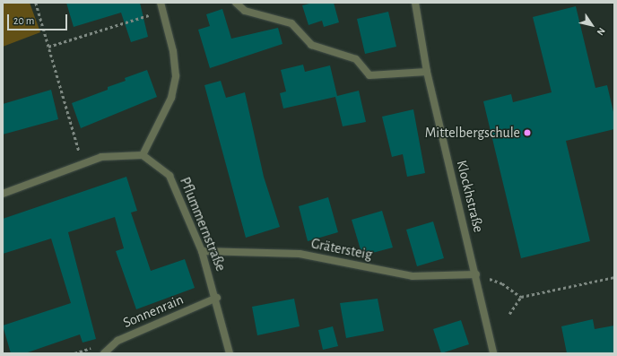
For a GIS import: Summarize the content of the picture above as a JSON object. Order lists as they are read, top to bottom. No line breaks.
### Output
{"streets":{"street":["Klockhstraße","Pflummernstraße","Grätersteig","Sonnenrain"]},"crossings":[["Klockhstraße","Grätersteig"],["Pflummernstraße","Grätersteig"],["Pflummernstraße","Sonnenrain"]],"places":["Mittelbergschule"],"scale_bar":"20 m","north":"bottom right"}
